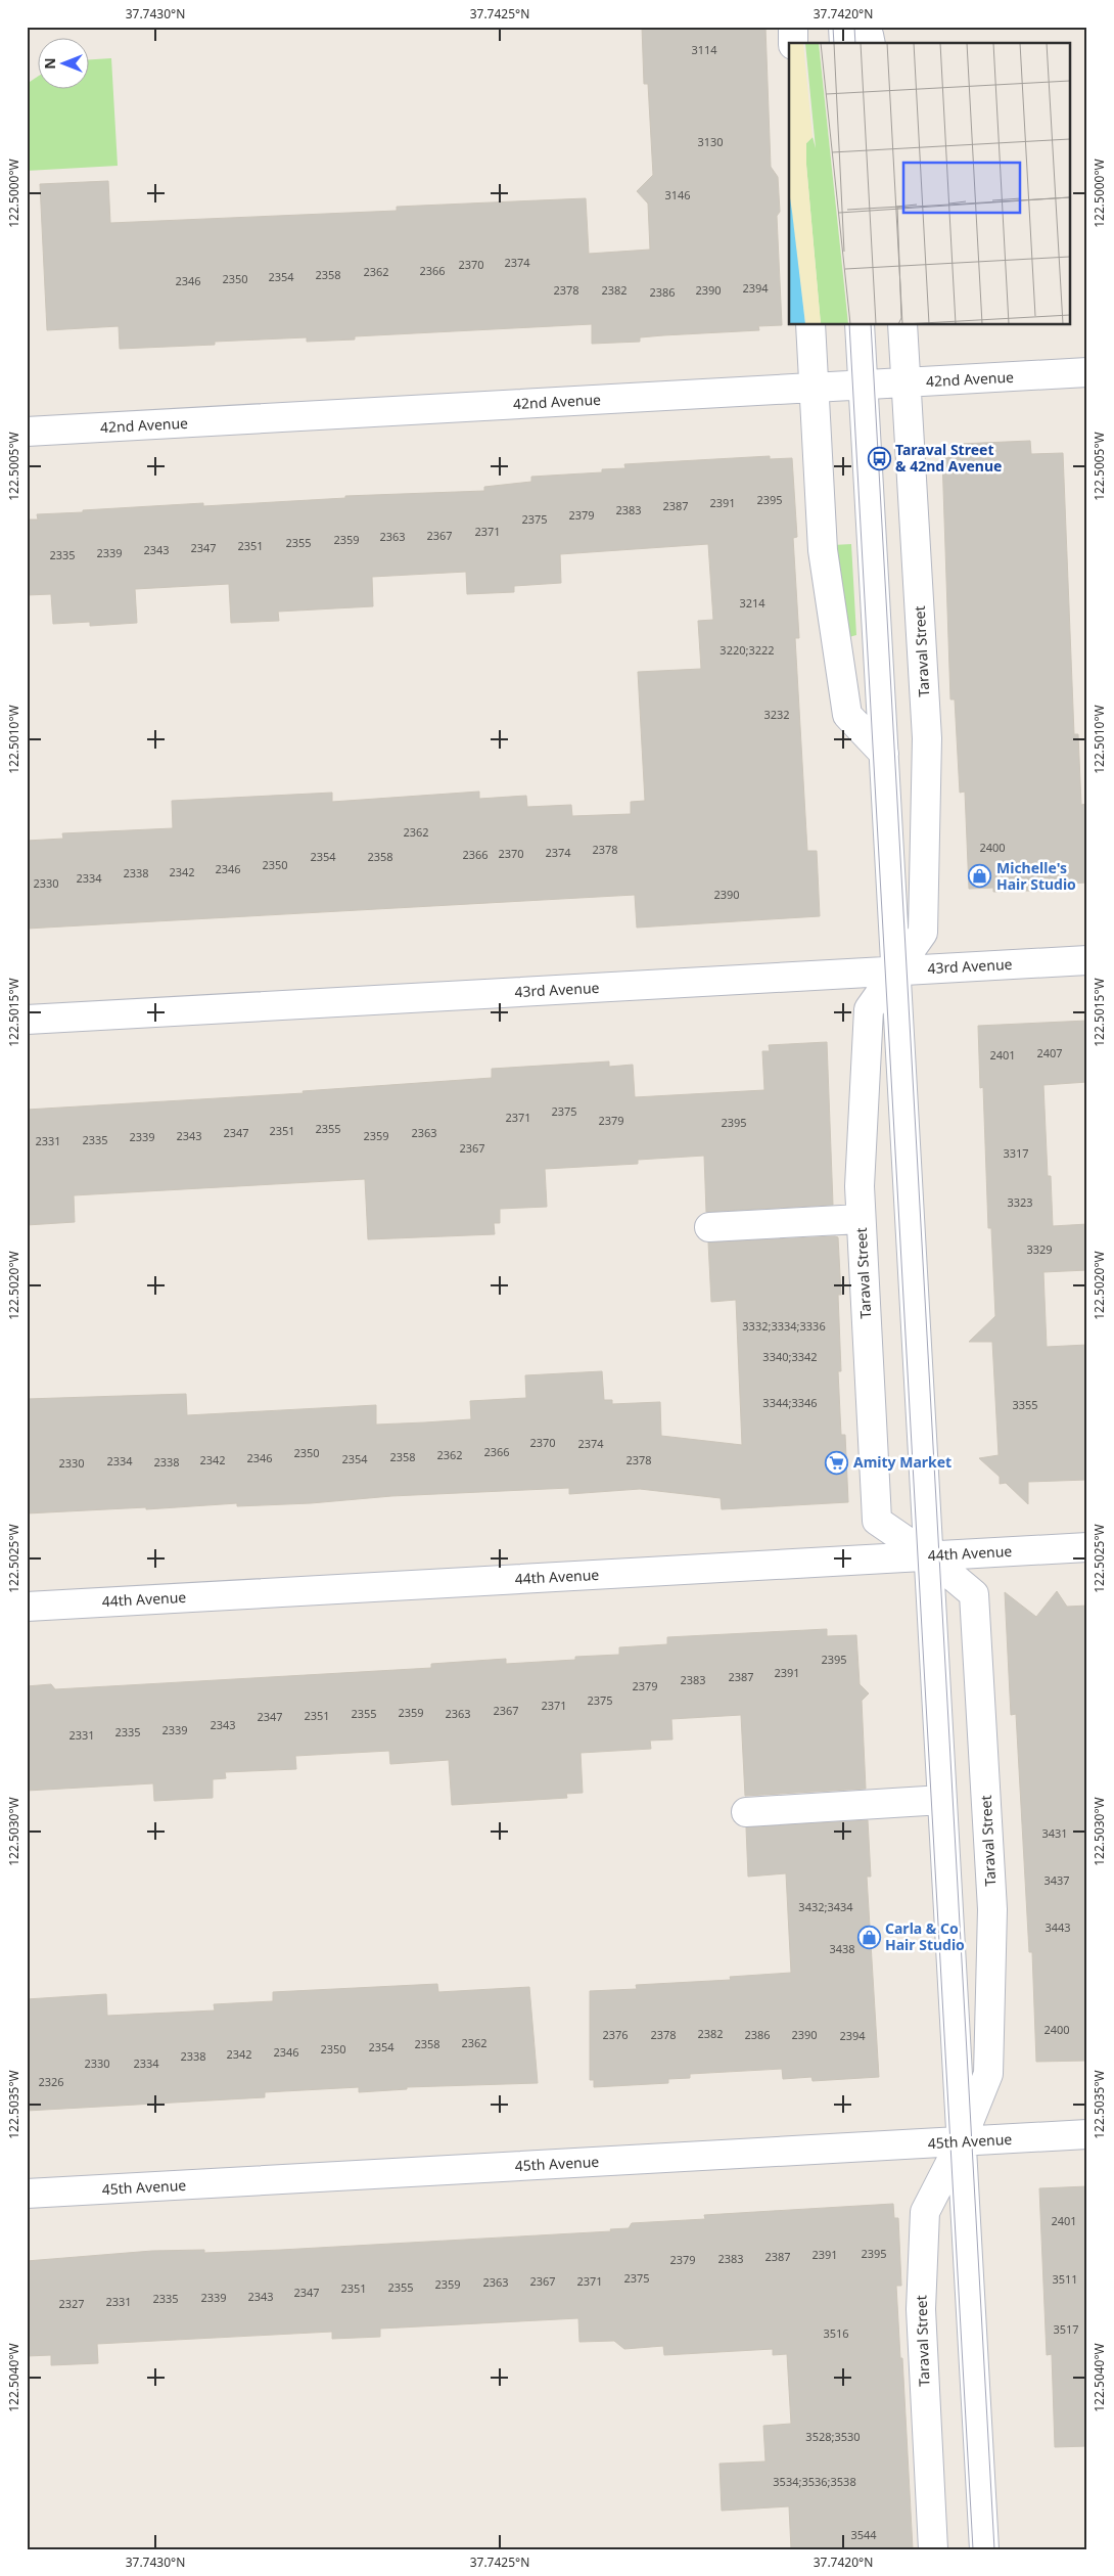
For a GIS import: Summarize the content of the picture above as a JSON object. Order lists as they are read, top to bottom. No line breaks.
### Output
{"streets":{"street":["42nd Avenue","Taraval Street","43rd Avenue","44th Avenue","45th Avenue"]},"crossings":[["42nd Avenue","Taraval Street"],["Taraval Street","43rd Avenue"],["Taraval Street","44th Avenue"],["Taraval Street","45th Avenue"]],"places":{"bus stop":["Taraval Street & 42nd Avenue"],"shop":["Michelle's Hair Studio","Carla & Co Hair Studio"],"supermarket":["Amity Market"]},"house_numbers":["3114","3130","3146","2374","2370","2366","2362","2358","2354","2350","2346","2394","2378","2382","2390","2386","2395","2391","2387","2383","2379","2375","2371","2367","2363","2359","2355","2351","2347","2343","2339","2335","3214","3220;3222","3232","2362","2400","2378","2374","2370","2366","2354","2358","2350","2346","2342","2338","2334","2330","2390","2407","2401","2375","2371","2379","2395","2355","2351","2347","2363","2343","2359","2339","2335","2331","2367","3317","3323","3329","3332;3334;3336","3340;3342","3344;3346","3355","2370","2374","2366","2350","2362","2358","2346","2354","2342","2378","2334","2338","2330","2395","2391","2387","2383","2379","2375","2371","2367","2359","2355","2363","2351","2347","2343","2339","2335","2331","3431","3437","3432;3434","3443","3438","2400","2382","2376","2378","2386","2390","2394","2362","2358","2354","2350","2346","2342","2338","2330","2334","2326","2401","2395","2391","2387","2383","2379","2375","3511","2367","2371","2363","2359","2355","2351","2347","2343","2339","2335","2331","2327","3517","3516","3528;3530","3534;3536;3538","3544"],"north":"left","coordinates":["37.7430°N","37.7425°N","37.7420°N","122.5000°W","122.5005°W","122.5010°W","122.5015°W","122.5020°W","122.5025°W","122.5030°W","122.5035°W","122.5040°W"]}
